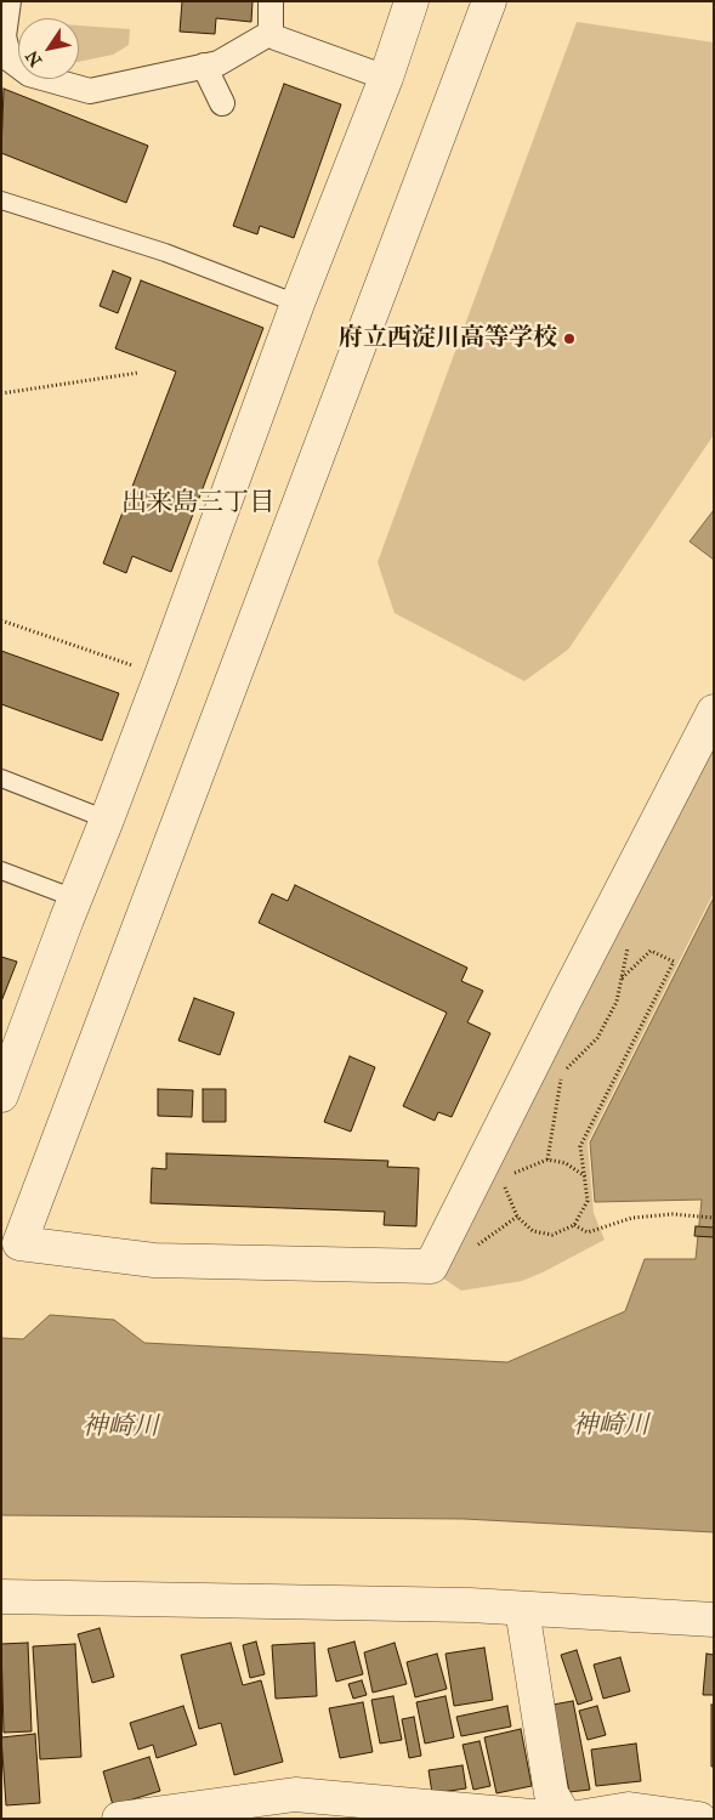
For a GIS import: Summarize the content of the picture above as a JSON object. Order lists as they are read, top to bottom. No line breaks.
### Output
{"districts":["出来島三丁目"],"water":["神崎川"],"places":["府立西淀川高等学校"],"north":"bottom left"}
